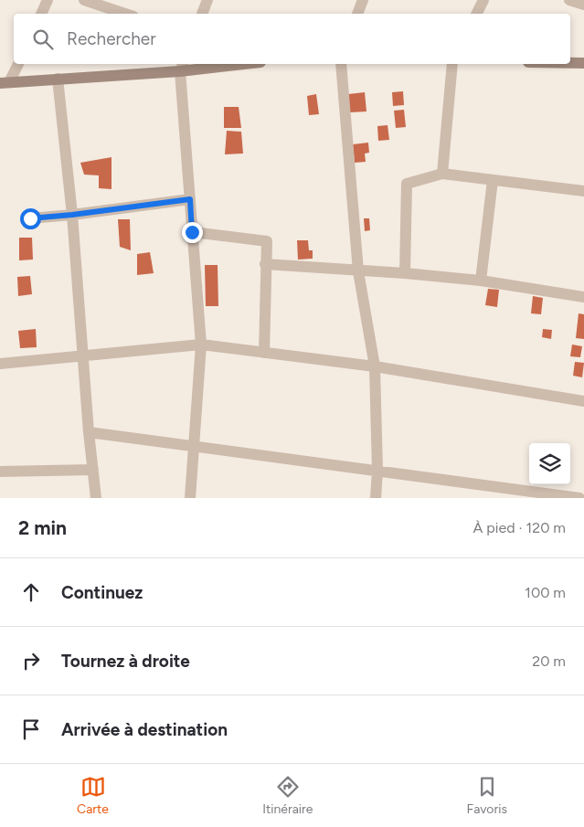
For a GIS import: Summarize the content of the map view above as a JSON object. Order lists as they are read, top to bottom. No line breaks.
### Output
{"page":{"search":"Rechercher","heading":["2 min","À pied · 120 m"],"list":[["Continuez","100 m"],["Tournez à droite","20 m"],"Arrivée à destination"],"nav":["Carte","Itinéraire","Favoris"]}}
